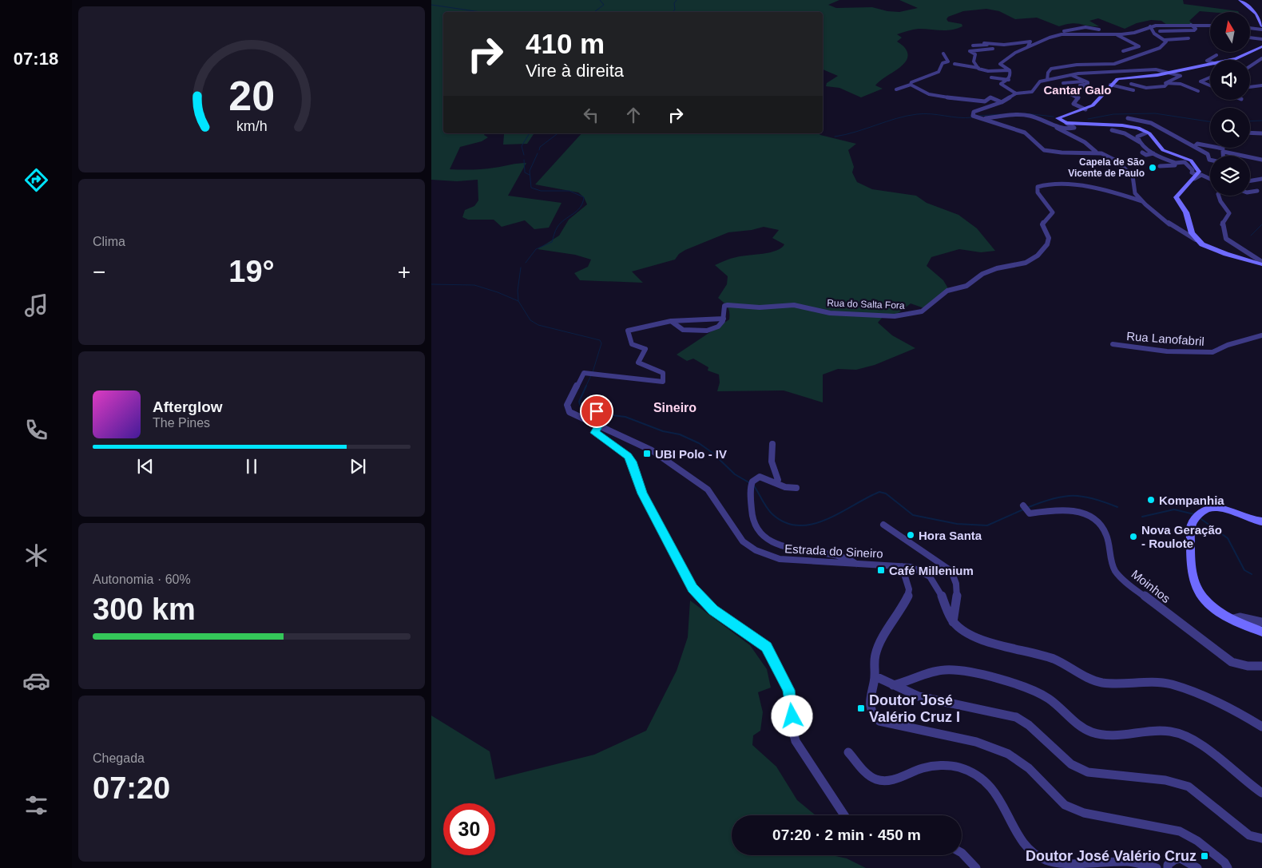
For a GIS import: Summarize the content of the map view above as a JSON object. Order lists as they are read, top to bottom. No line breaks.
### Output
{"streets":{"street":["Rua do Salta Fora","Rua Lanofabril","Estrada do Sineiro","Moinhos"]},"crossings":[["Rua do Salta Fora","Estrada do Sineiro"]],"districts":["Cantar Galo","Sineiro"],"places":{"other":["Capela de São Vicente de Paulo","Kompanhia","Hora Santa","Nova Geração - Roulote"],"transit":["UBI Polo - IV","Café Millenium","Doutor José Valério Cruz I","Doutor José Valério Cruz"]},"north":"top","page":{"tabs":"07:18","turn":["410 m","Vire à direita"],"tile":["Clima",["Autonomia · 60%","300 km"],["Chegada","07:20"]],"heat":["−","19°","+"],"song":["Afterglow","The Pines"],"limit":"30","trip":"07:20 · 2 min · 450 m","gauge":["20","km/h"]}}
